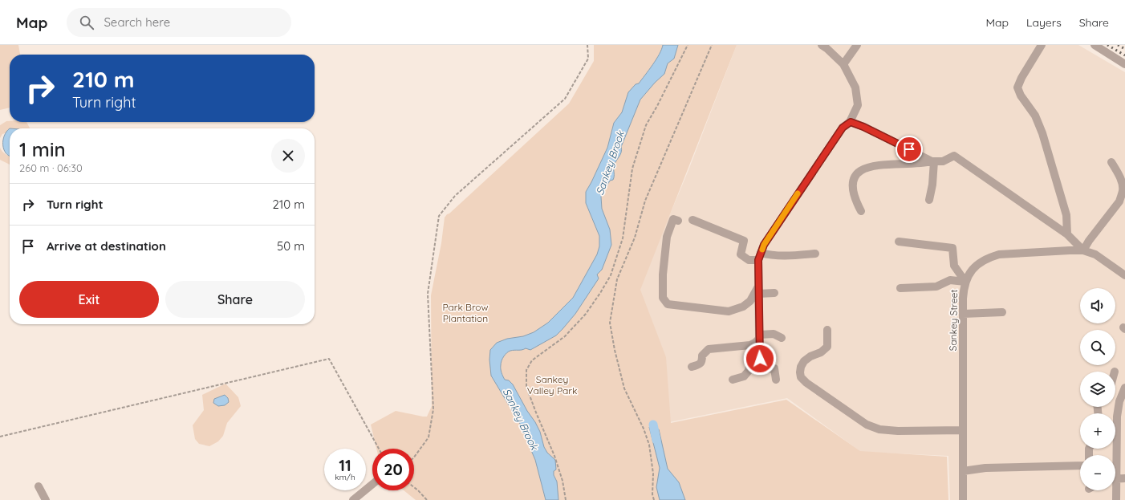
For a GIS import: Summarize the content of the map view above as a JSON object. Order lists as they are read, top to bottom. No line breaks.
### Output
{"streets":{"street":["Sankey Street"]},"water":["Sankey Brook"],"parks":["Park Brow Plantation","Sankey Valley Park"],"page":{"header":"Map","search":"Search here","nav":["Map","Layers","Share"],"turn":["210 m","Turn right"],"heading":["1 min","260 m · 06:30"],"list":[{"name":"Turn right","value":"210 m"},{"name":"Arrive at destination","value":"50 m"}],"buttons":["Exit","Share"],"map_buttons":["+","−"],"speed":"11 km/h","limit":"20"}}
